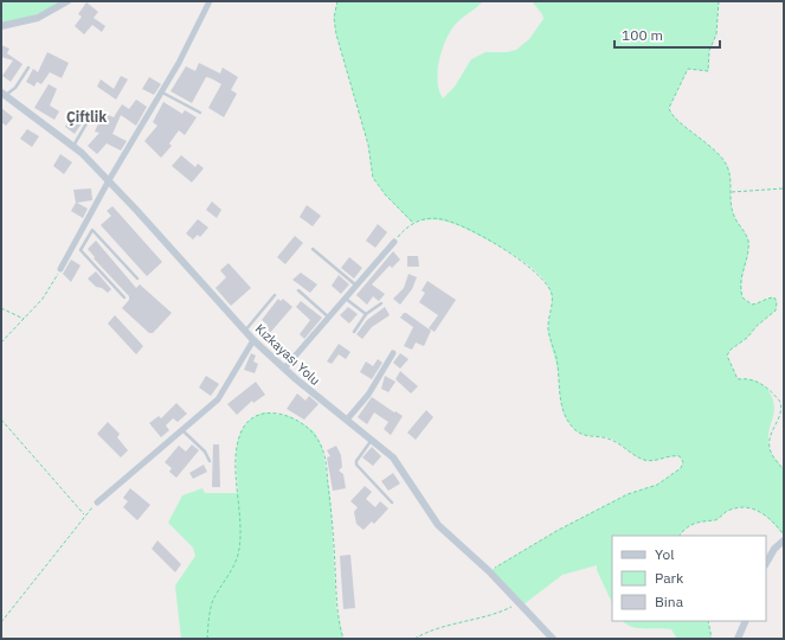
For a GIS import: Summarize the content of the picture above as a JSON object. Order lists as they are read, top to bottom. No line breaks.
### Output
{"streets":{"street":["Kızkayası Yolu"]},"districts":["Çiftlik"],"legend":["Yol","Park","Bina"],"scale_bar":"100 m"}
